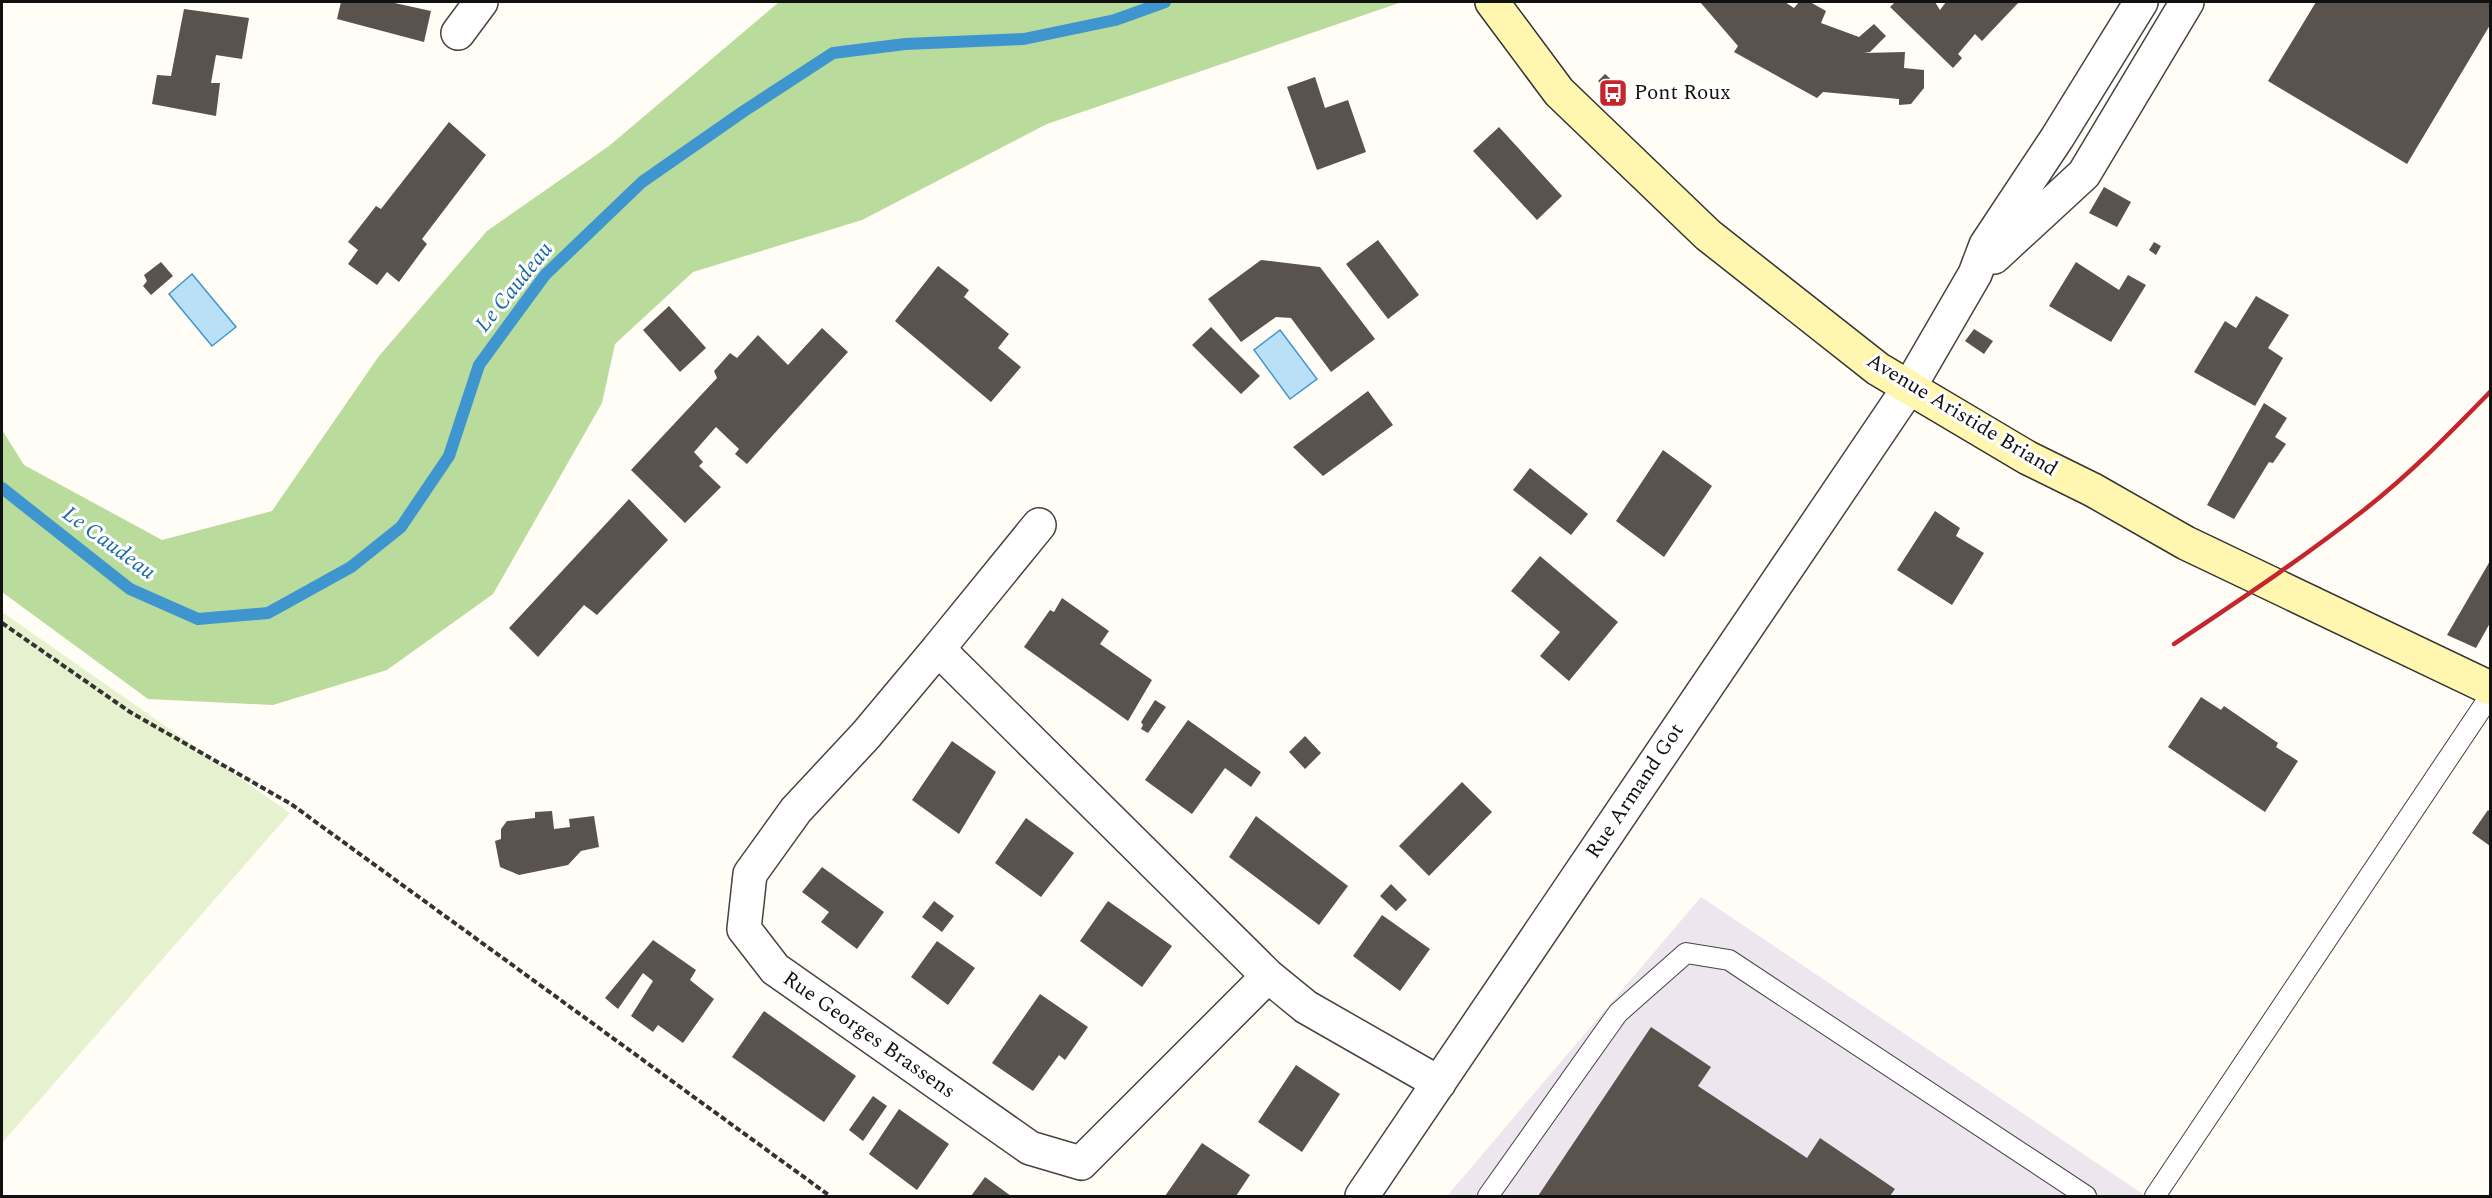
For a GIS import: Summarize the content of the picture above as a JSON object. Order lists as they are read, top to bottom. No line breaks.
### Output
{"streets":{"main road":["Avenue Aristide Briand"],"street":["Rue Armand Got","Rue Georges Brassens"]},"crossings":[["Avenue Aristide Briand","Rue Armand Got"]],"water":["Le Caudeau"],"places":{"bus stop":["Pont Roux"]}}
